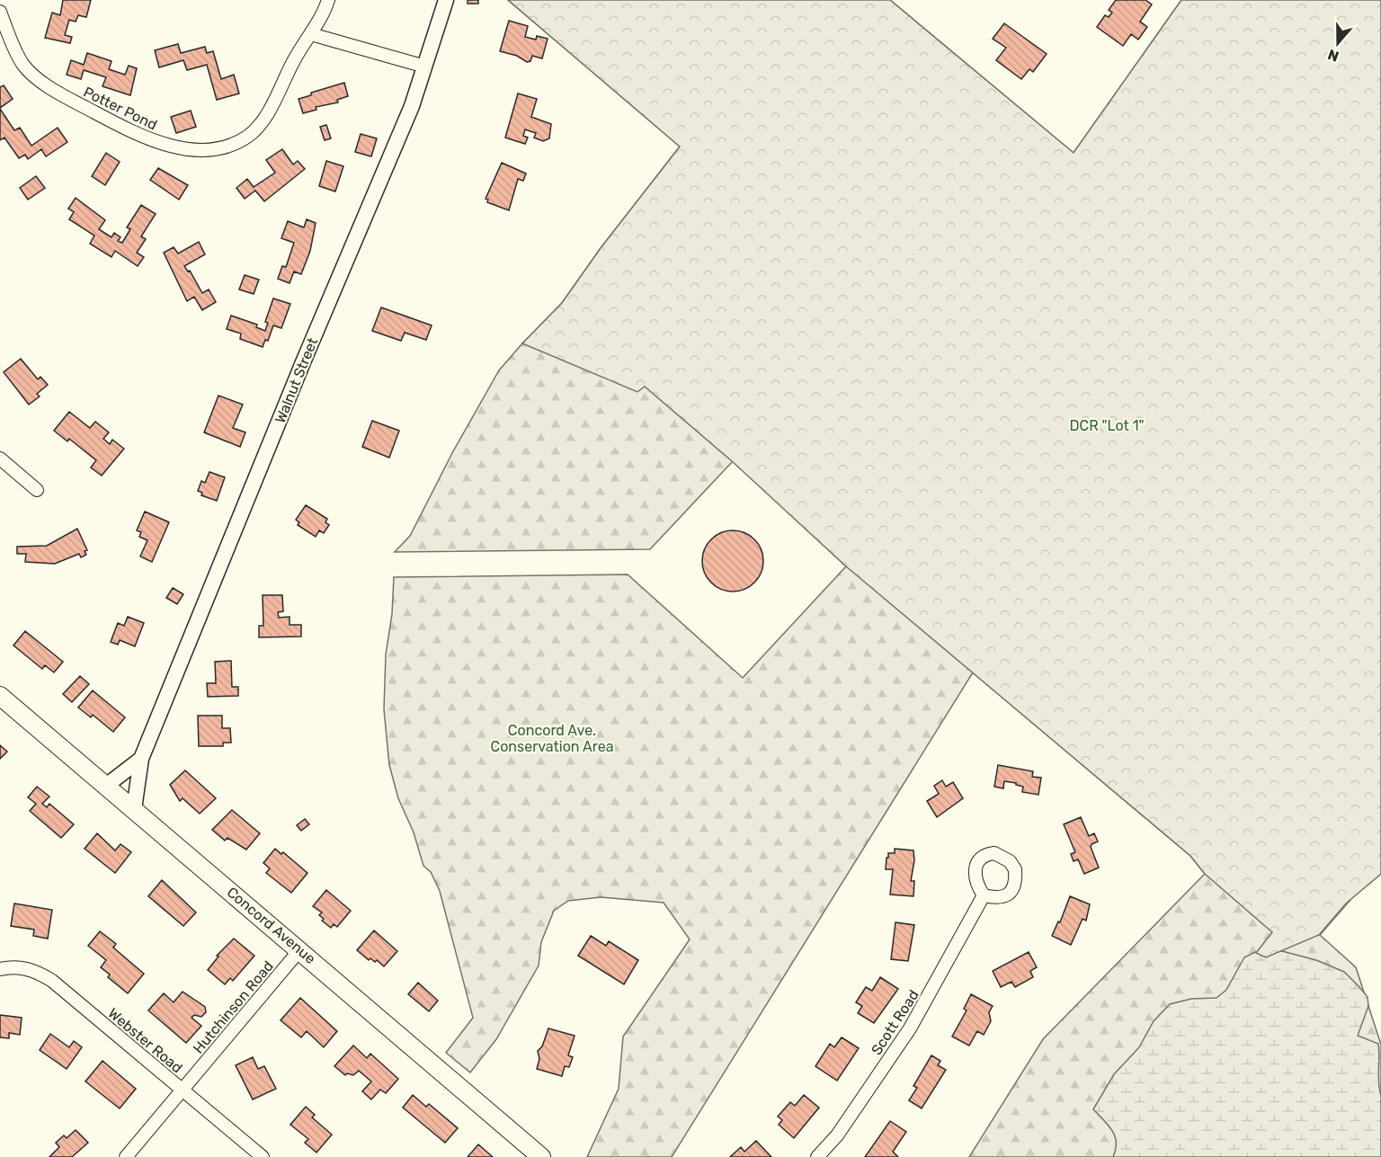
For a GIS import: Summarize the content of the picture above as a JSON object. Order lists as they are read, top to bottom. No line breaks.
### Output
{"streets":{"main road":["Concord Avenue"],"street":["Potter Pond","Walnut Street","Hutchinson Road","Scott Road","Webster Road"]},"crossings":[["Walnut Street","Concord Avenue"],["Concord Avenue","Hutchinson Road"],["Hutchinson Road","Webster Road"]],"parks":["DCR \"Lot 1\"","Concord Ave. Conservation Area"],"north":"bottom"}
